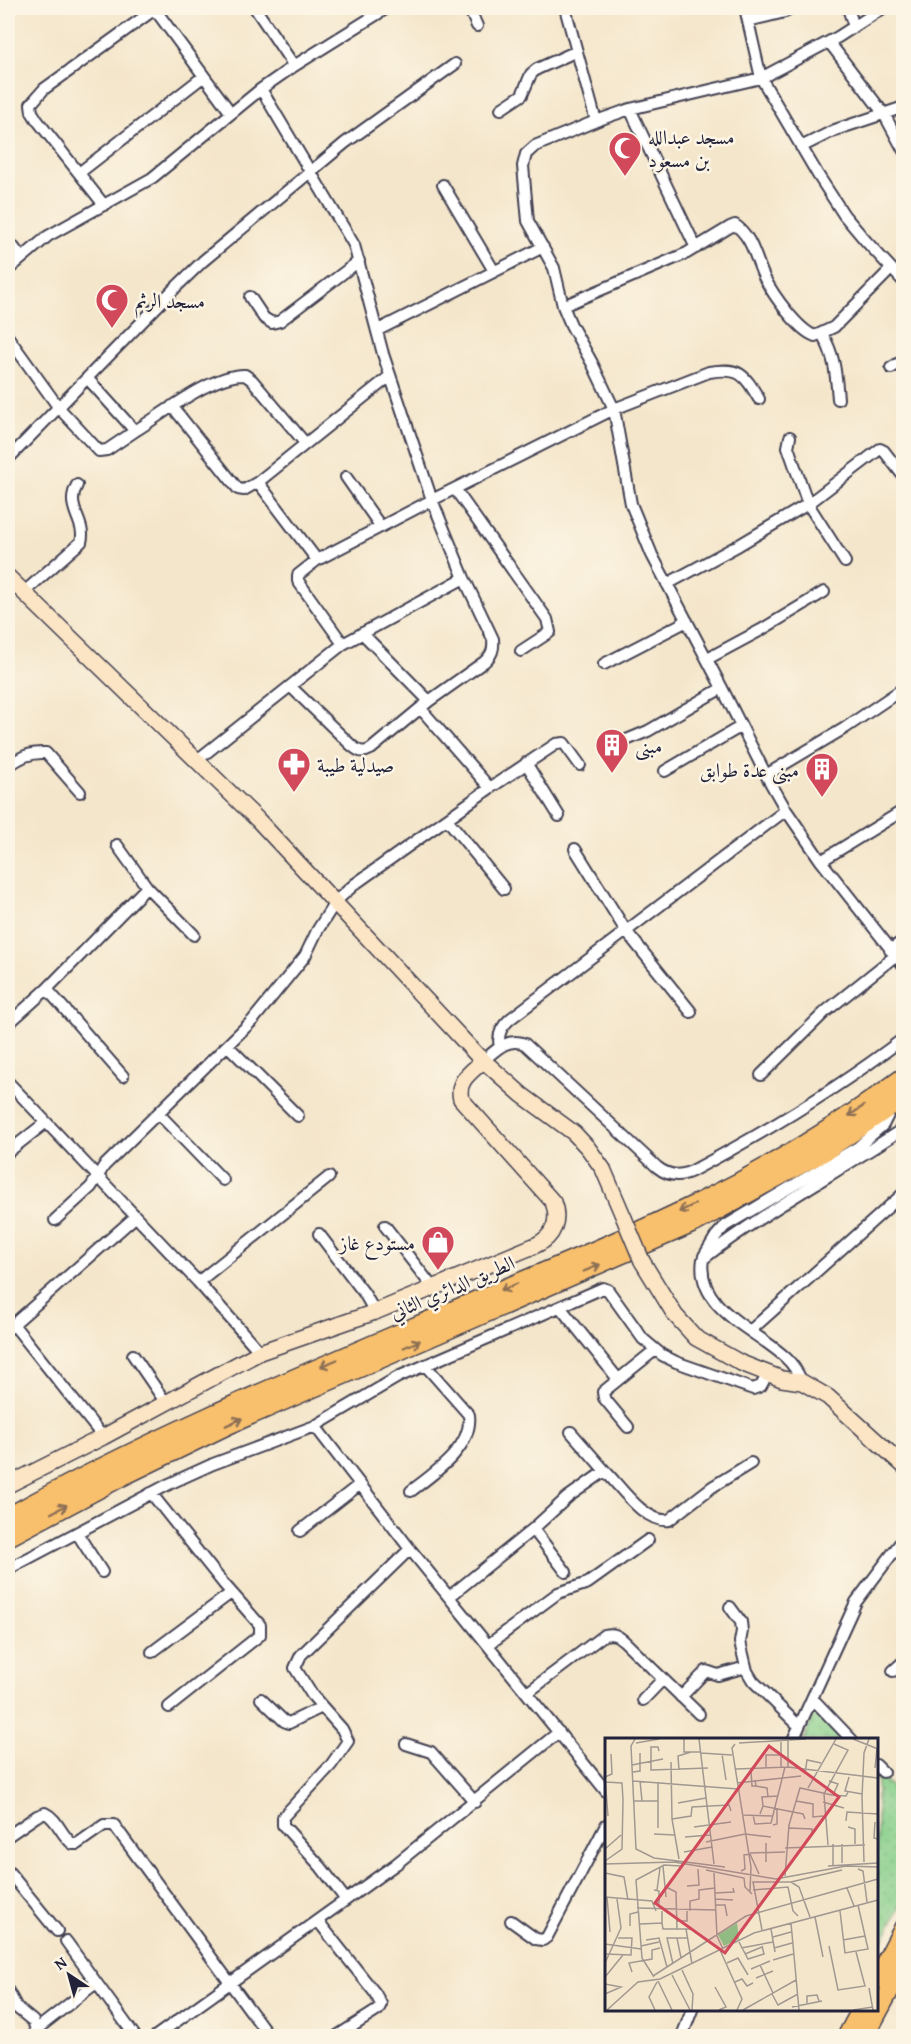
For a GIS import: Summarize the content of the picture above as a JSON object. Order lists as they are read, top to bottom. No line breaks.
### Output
{"streets":{"highway":["الطريق الدائري الثاني"]},"places":{"mosque":["مسجد عبدالله بن مسعود","مسجد الرثم"],"building":["مبنى","مبنى عدة طوابق"],"pharmacy":["صيدلية طيبة"],"shop":["مستودع غاز"]},"north":"top left"}
